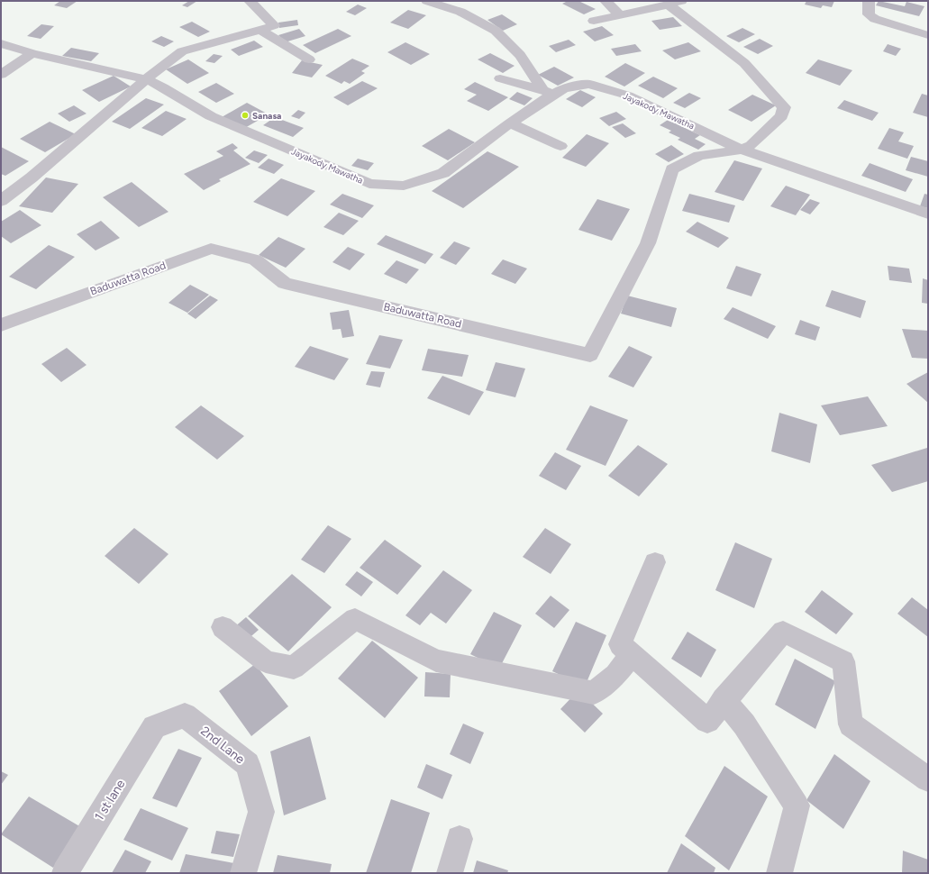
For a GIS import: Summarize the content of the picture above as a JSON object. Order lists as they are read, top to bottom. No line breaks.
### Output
{"streets":{"street":["Jayakody Mawatha","Baduwatta Road","2nd Lane","1 st lane"]},"crossings":[["Jayakody Mawatha","Baduwatta Road"],["2nd Lane","1 st lane"]],"places":["Sanasa"]}
